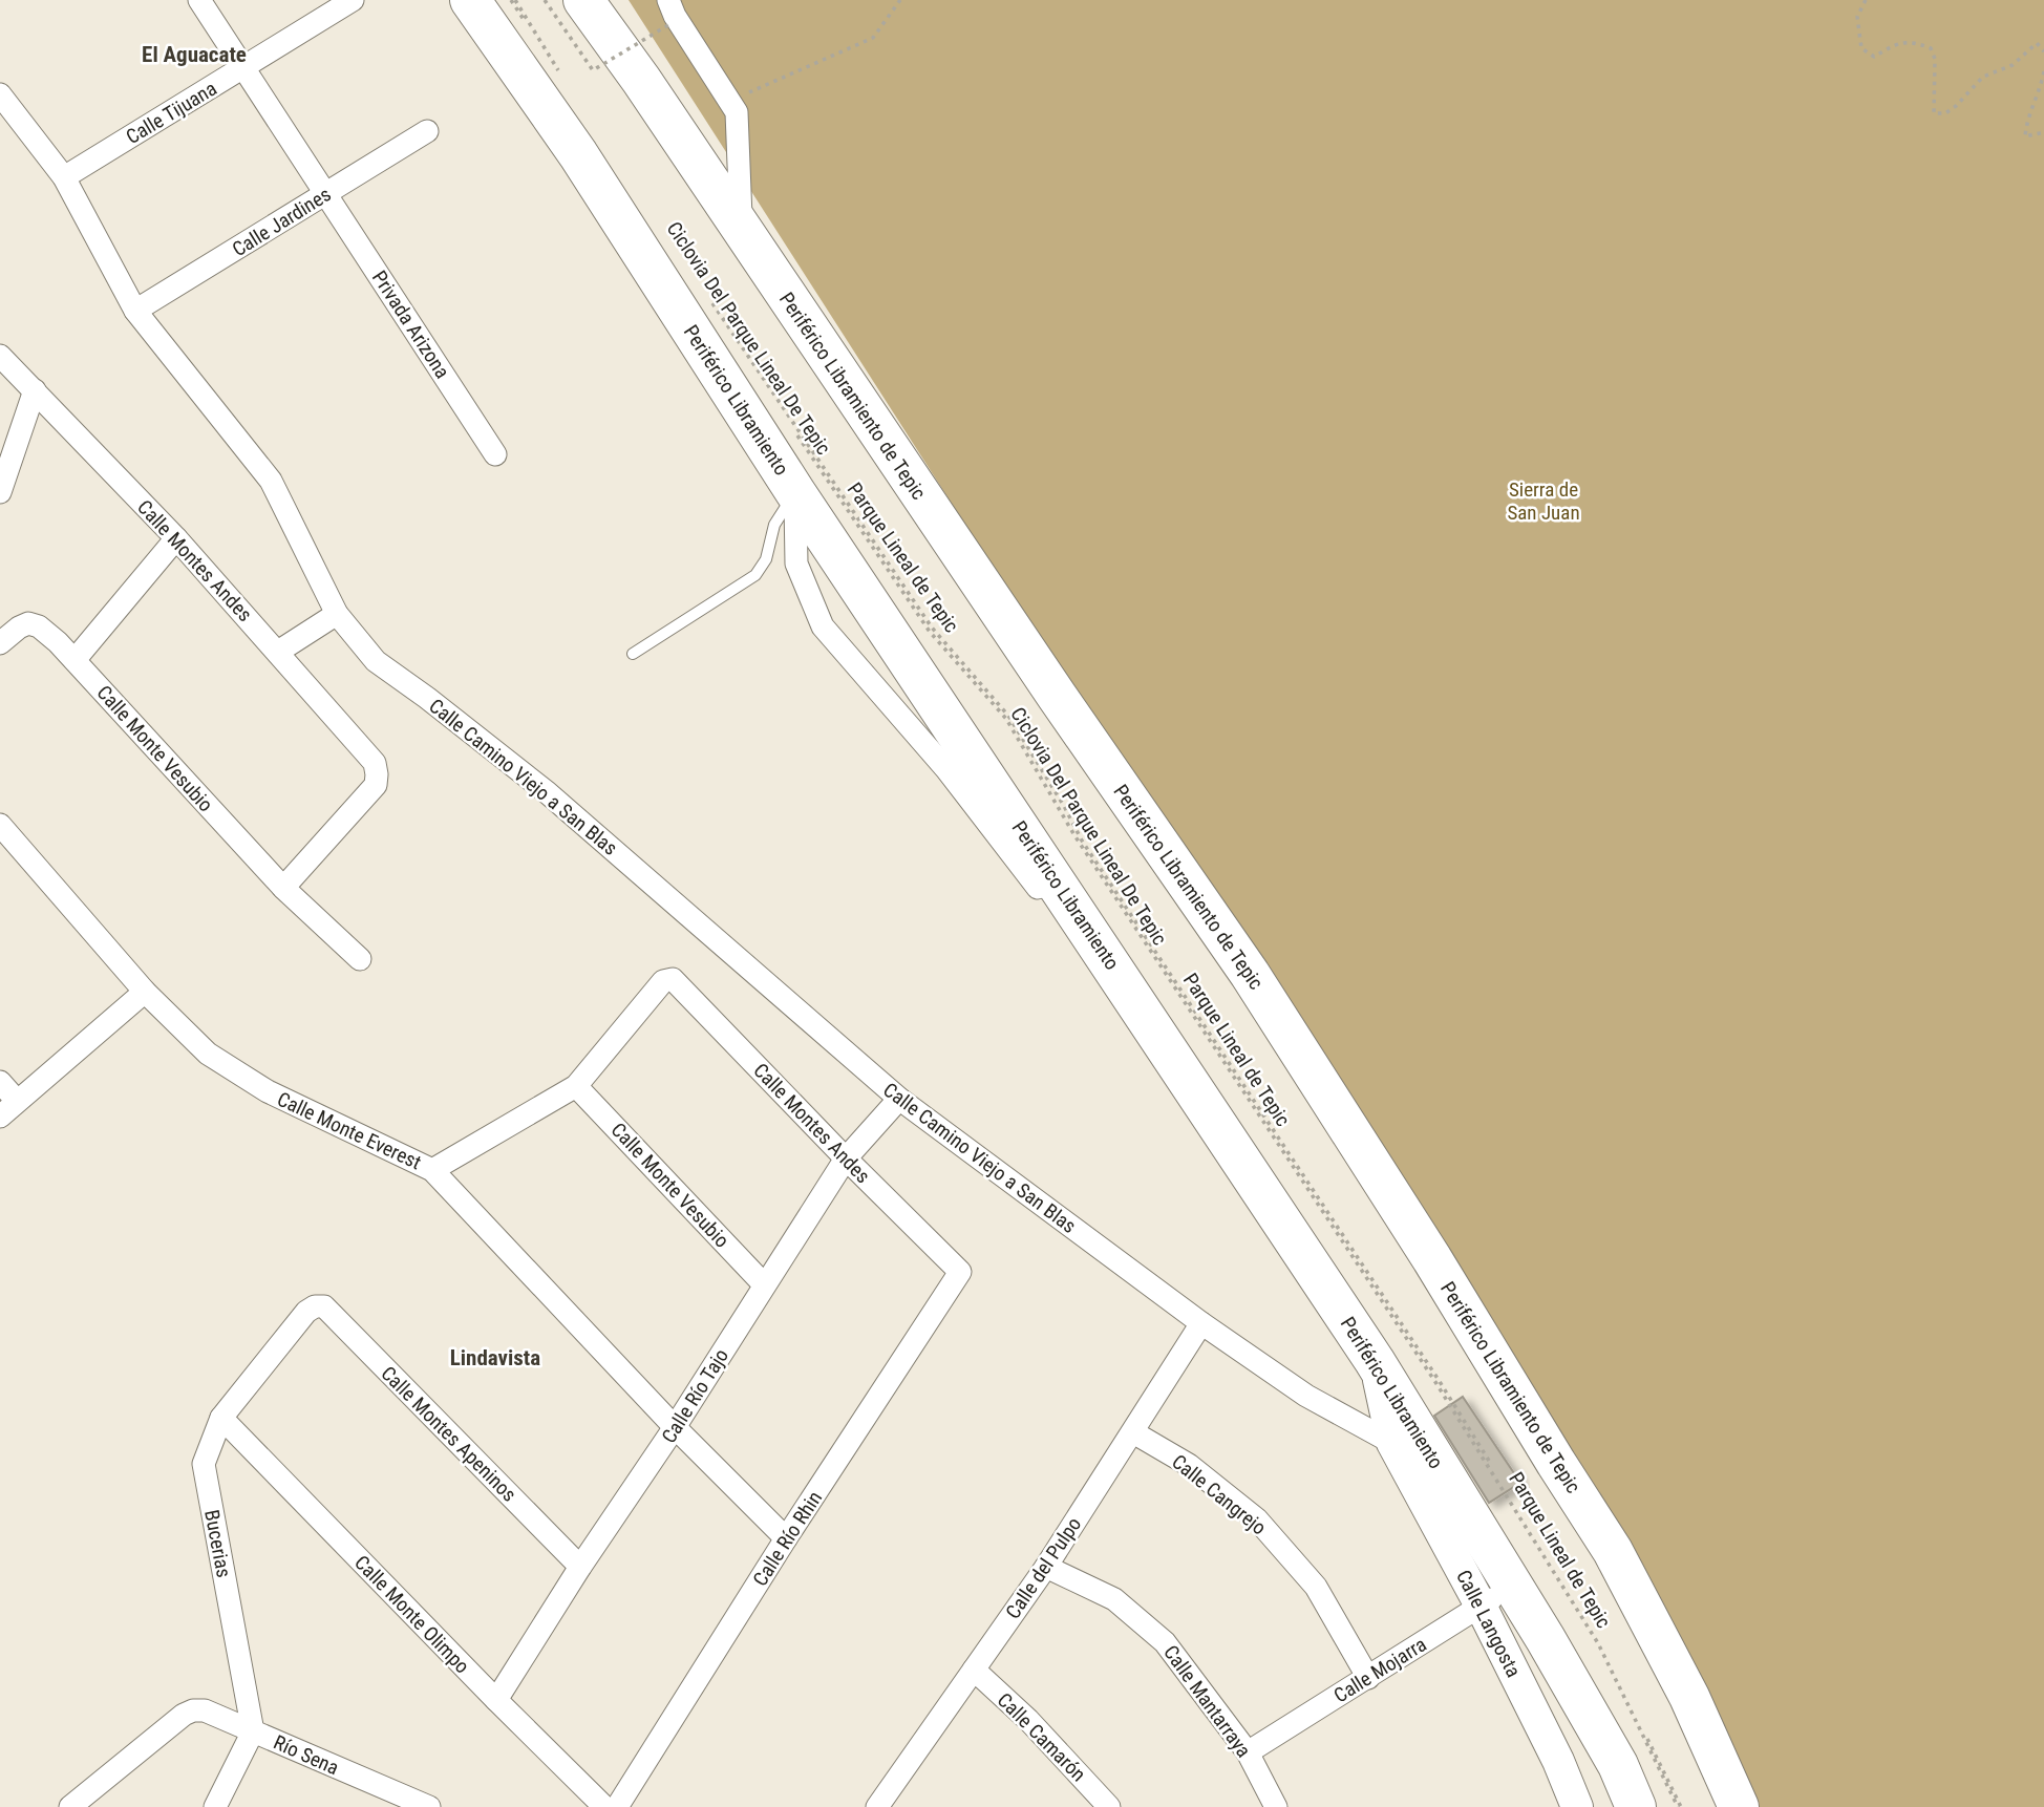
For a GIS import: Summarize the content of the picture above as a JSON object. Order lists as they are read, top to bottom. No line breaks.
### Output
{"streets":{"highway":["Periférico Libramiento de Tepic","Periférico Libramiento"],"street":["Calle Tijuana","Calle Jardines","Privada Arizona","Calle Montes Andes","Calle Monte Vesubio","Calle Camino Viejo a San Blas","Calle Monte Everest","Calle Río Tajo","Calle Montes Apeninos","Calle Cangrejo","Calle Río Rhin","Bucerias","Calle del Pulpo","Calle Monte Olimpo","Calle Langosta","Calle Mojarra","Calle Mantarraya","Calle Camarón","Río Sena"],"path":["Parque Lineal de Tepic"]},"crossings":[["Calle Tijuana","Privada Arizona"],["Calle Tijuana","Calle Camino Viejo a San Blas"],["Calle Jardines","Privada Arizona"],["Calle Jardines","Calle Camino Viejo a San Blas"],["Periférico Libramiento","Calle Langosta"],["Periférico Libramiento","Calle Mojarra"],["Calle Montes Andes","Calle Monte Vesubio"],["Calle Montes Andes","Calle Río Tajo"],["Calle Montes Andes","Calle Río Rhin"],["Calle Monte Vesubio","Calle Río Tajo"],["Calle Camino Viejo a San Blas","Calle Río Tajo"],["Calle Camino Viejo a San Blas","Calle del Pulpo"],["Calle Monte Everest","Calle Río Tajo"],["Calle Monte Everest","Calle Río Rhin"],["Calle Río Tajo","Calle Montes Apeninos"],["Calle Río Tajo","Calle Monte Olimpo"],["Calle Montes Apeninos","Bucerias"],["Calle Cangrejo","Calle del Pulpo"],["Calle Cangrejo","Calle Mojarra"],["Bucerias","Calle Monte Olimpo"],["Bucerias","Río Sena"],["Calle del Pulpo","Calle Mantarraya"],["Calle del Pulpo","Calle Camarón"],["Calle Langosta","Calle Mojarra"],["Calle Mojarra","Calle Mantarraya"]],"districts":["El Aguacate","Lindavista"],"parks":["Sierra de San Juan"]}
